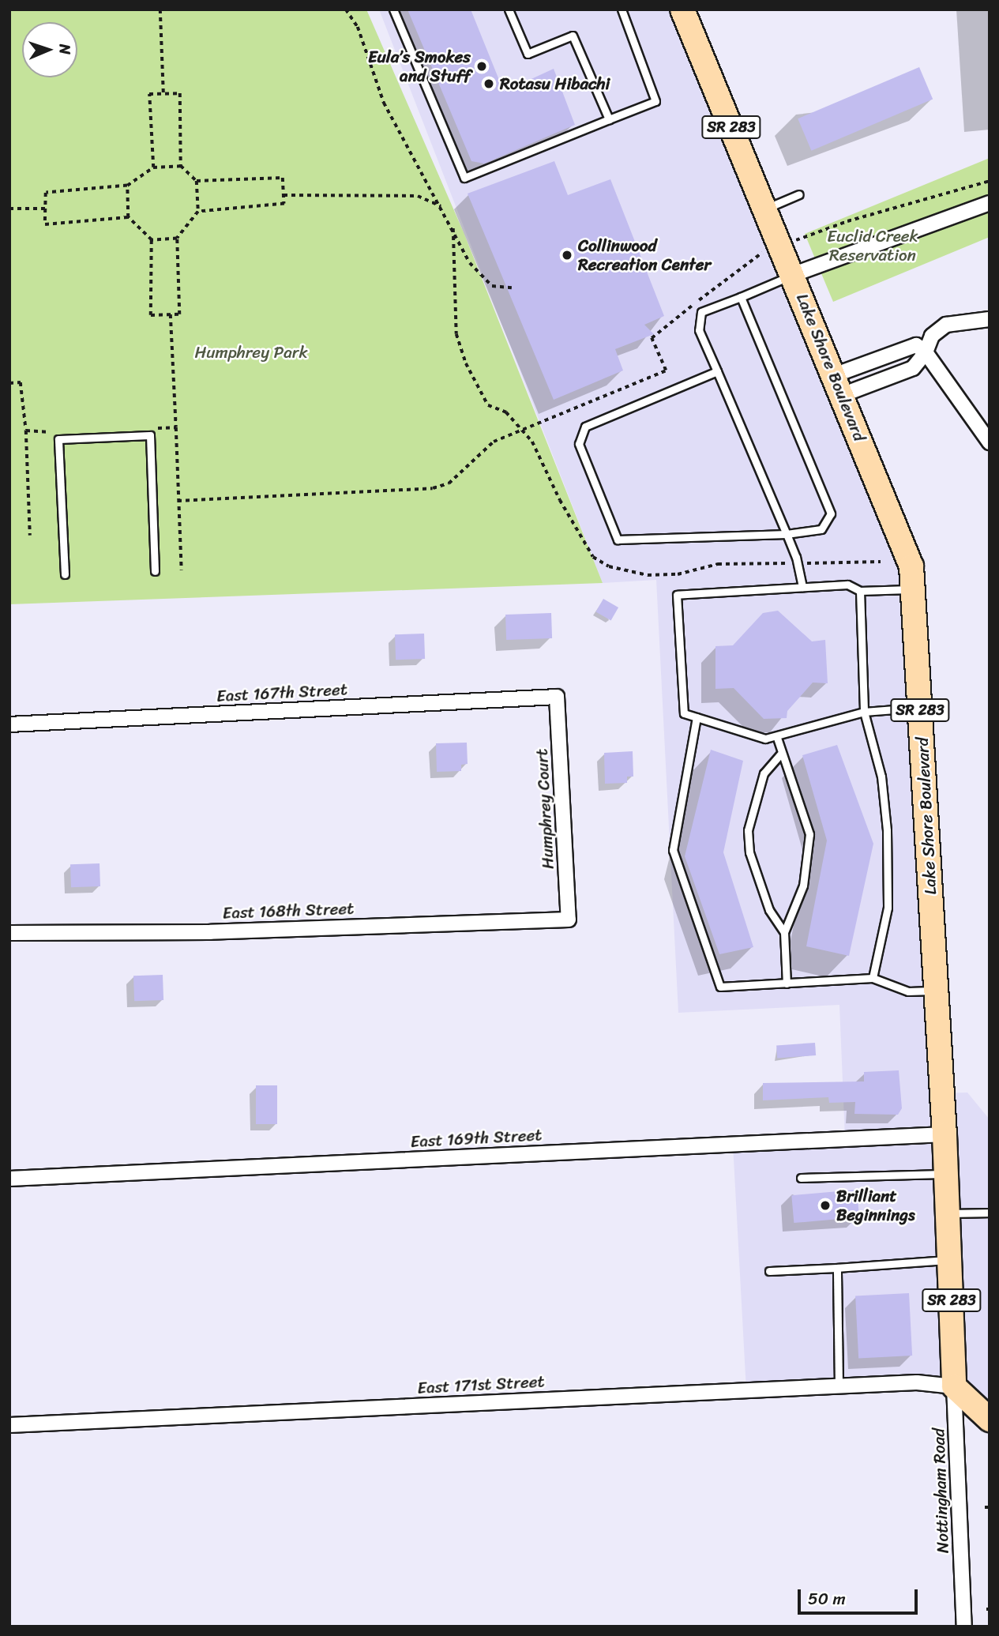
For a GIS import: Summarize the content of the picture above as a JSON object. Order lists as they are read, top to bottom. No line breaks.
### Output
{"streets":{"main road":["SR 283","Lake Shore Boulevard"],"street":["East 167th Street","Humphrey Court","East 168th Street","East 169th Street","East 171st Street","Nottingham Road"]},"crossings":[["Lake Shore Boulevard","East 169th Street"],["Lake Shore Boulevard","East 171st Street"],["Lake Shore Boulevard","Nottingham Road"],["East 167th Street","Humphrey Court"],["Humphrey Court","East 168th Street"],["East 171st Street","Nottingham Road"]],"parks":["Euclid Creek Reservation","Humphrey Park"],"places":["Eula’s Smokes and Stuff","Rotasu Hibachi","Collinwood Recreation Center","Brilliant Beginnings"],"scale_bar":"50 m","north":"right"}
